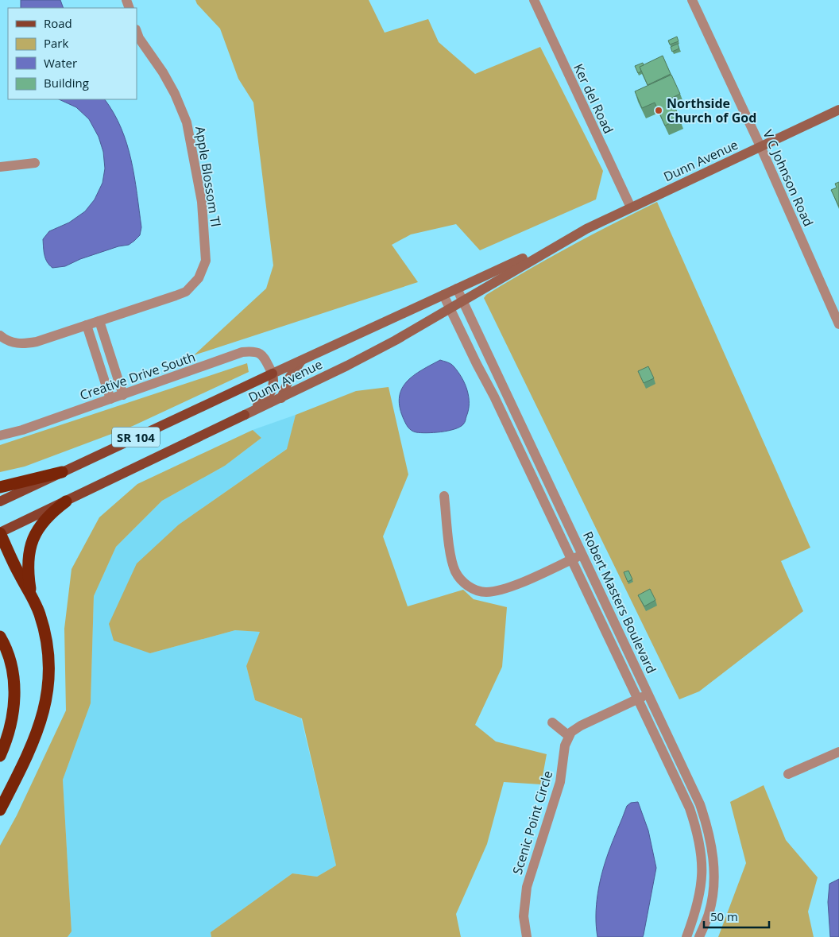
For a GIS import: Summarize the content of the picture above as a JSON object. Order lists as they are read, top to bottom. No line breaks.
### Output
{"streets":{"main road":["Dunn Avenue","SR 104"],"street":["Ker del Road","Apple Blossom Tl","V C Johnson Road","Creative Drive South","Robert Masters Boulevard","Scenic Point Circle"]},"crossings":[["Ker del Road","Dunn Avenue"],["Dunn Avenue","V C Johnson Road"],["Dunn Avenue","Creative Drive South"],["Dunn Avenue","Robert Masters Boulevard"]],"places":["Northside Church of God"],"legend":["Road","Park","Water","Building"],"scale_bar":"50 m"}
